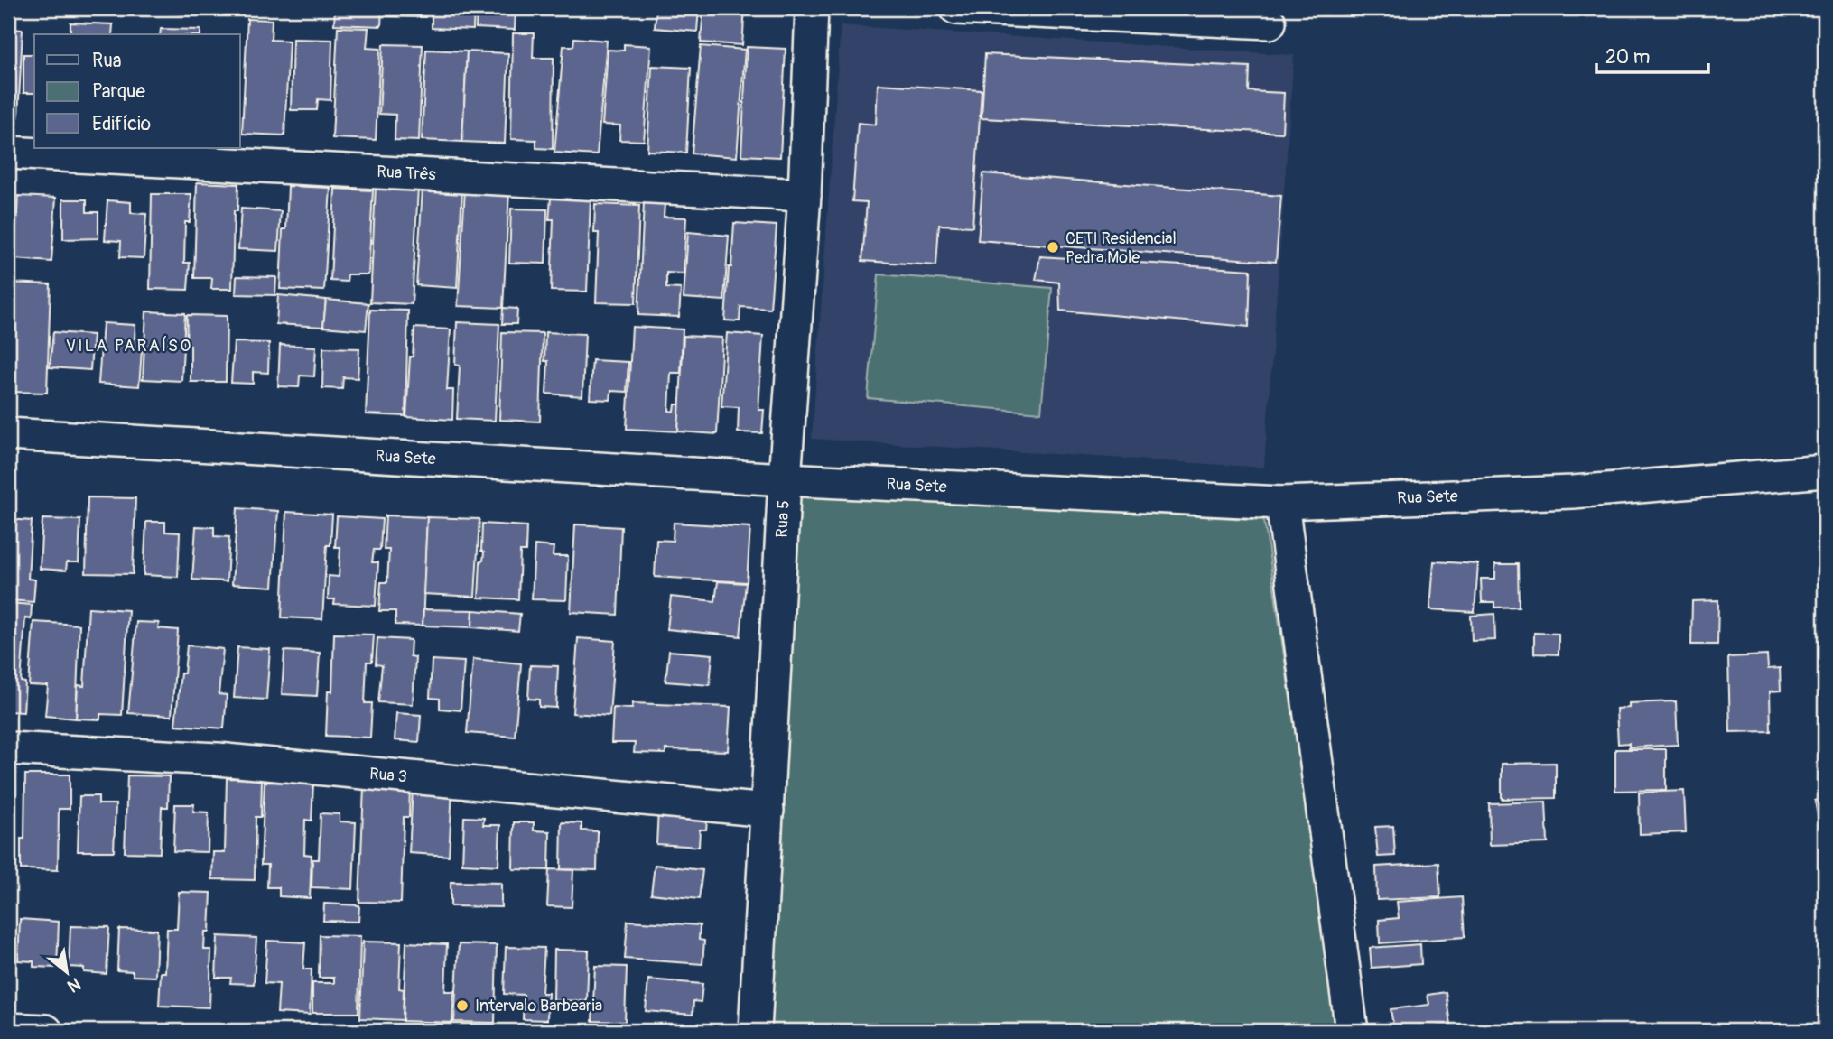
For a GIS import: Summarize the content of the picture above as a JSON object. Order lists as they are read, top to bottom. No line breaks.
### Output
{"streets":{"street":["Rua Três","Rua Sete","Rua 5","Rua 3"]},"crossings":[["Rua Três","Rua 5"],["Rua Sete","Rua 5"],["Rua 5","Rua 3"]],"districts":["VILA PARAÍSO"],"places":["CETI Residencial Pedra Mole","Intervalo Barbearia"],"legend":["Rua","Parque","Edifício"],"scale_bar":"20 m","north":"bottom right"}
